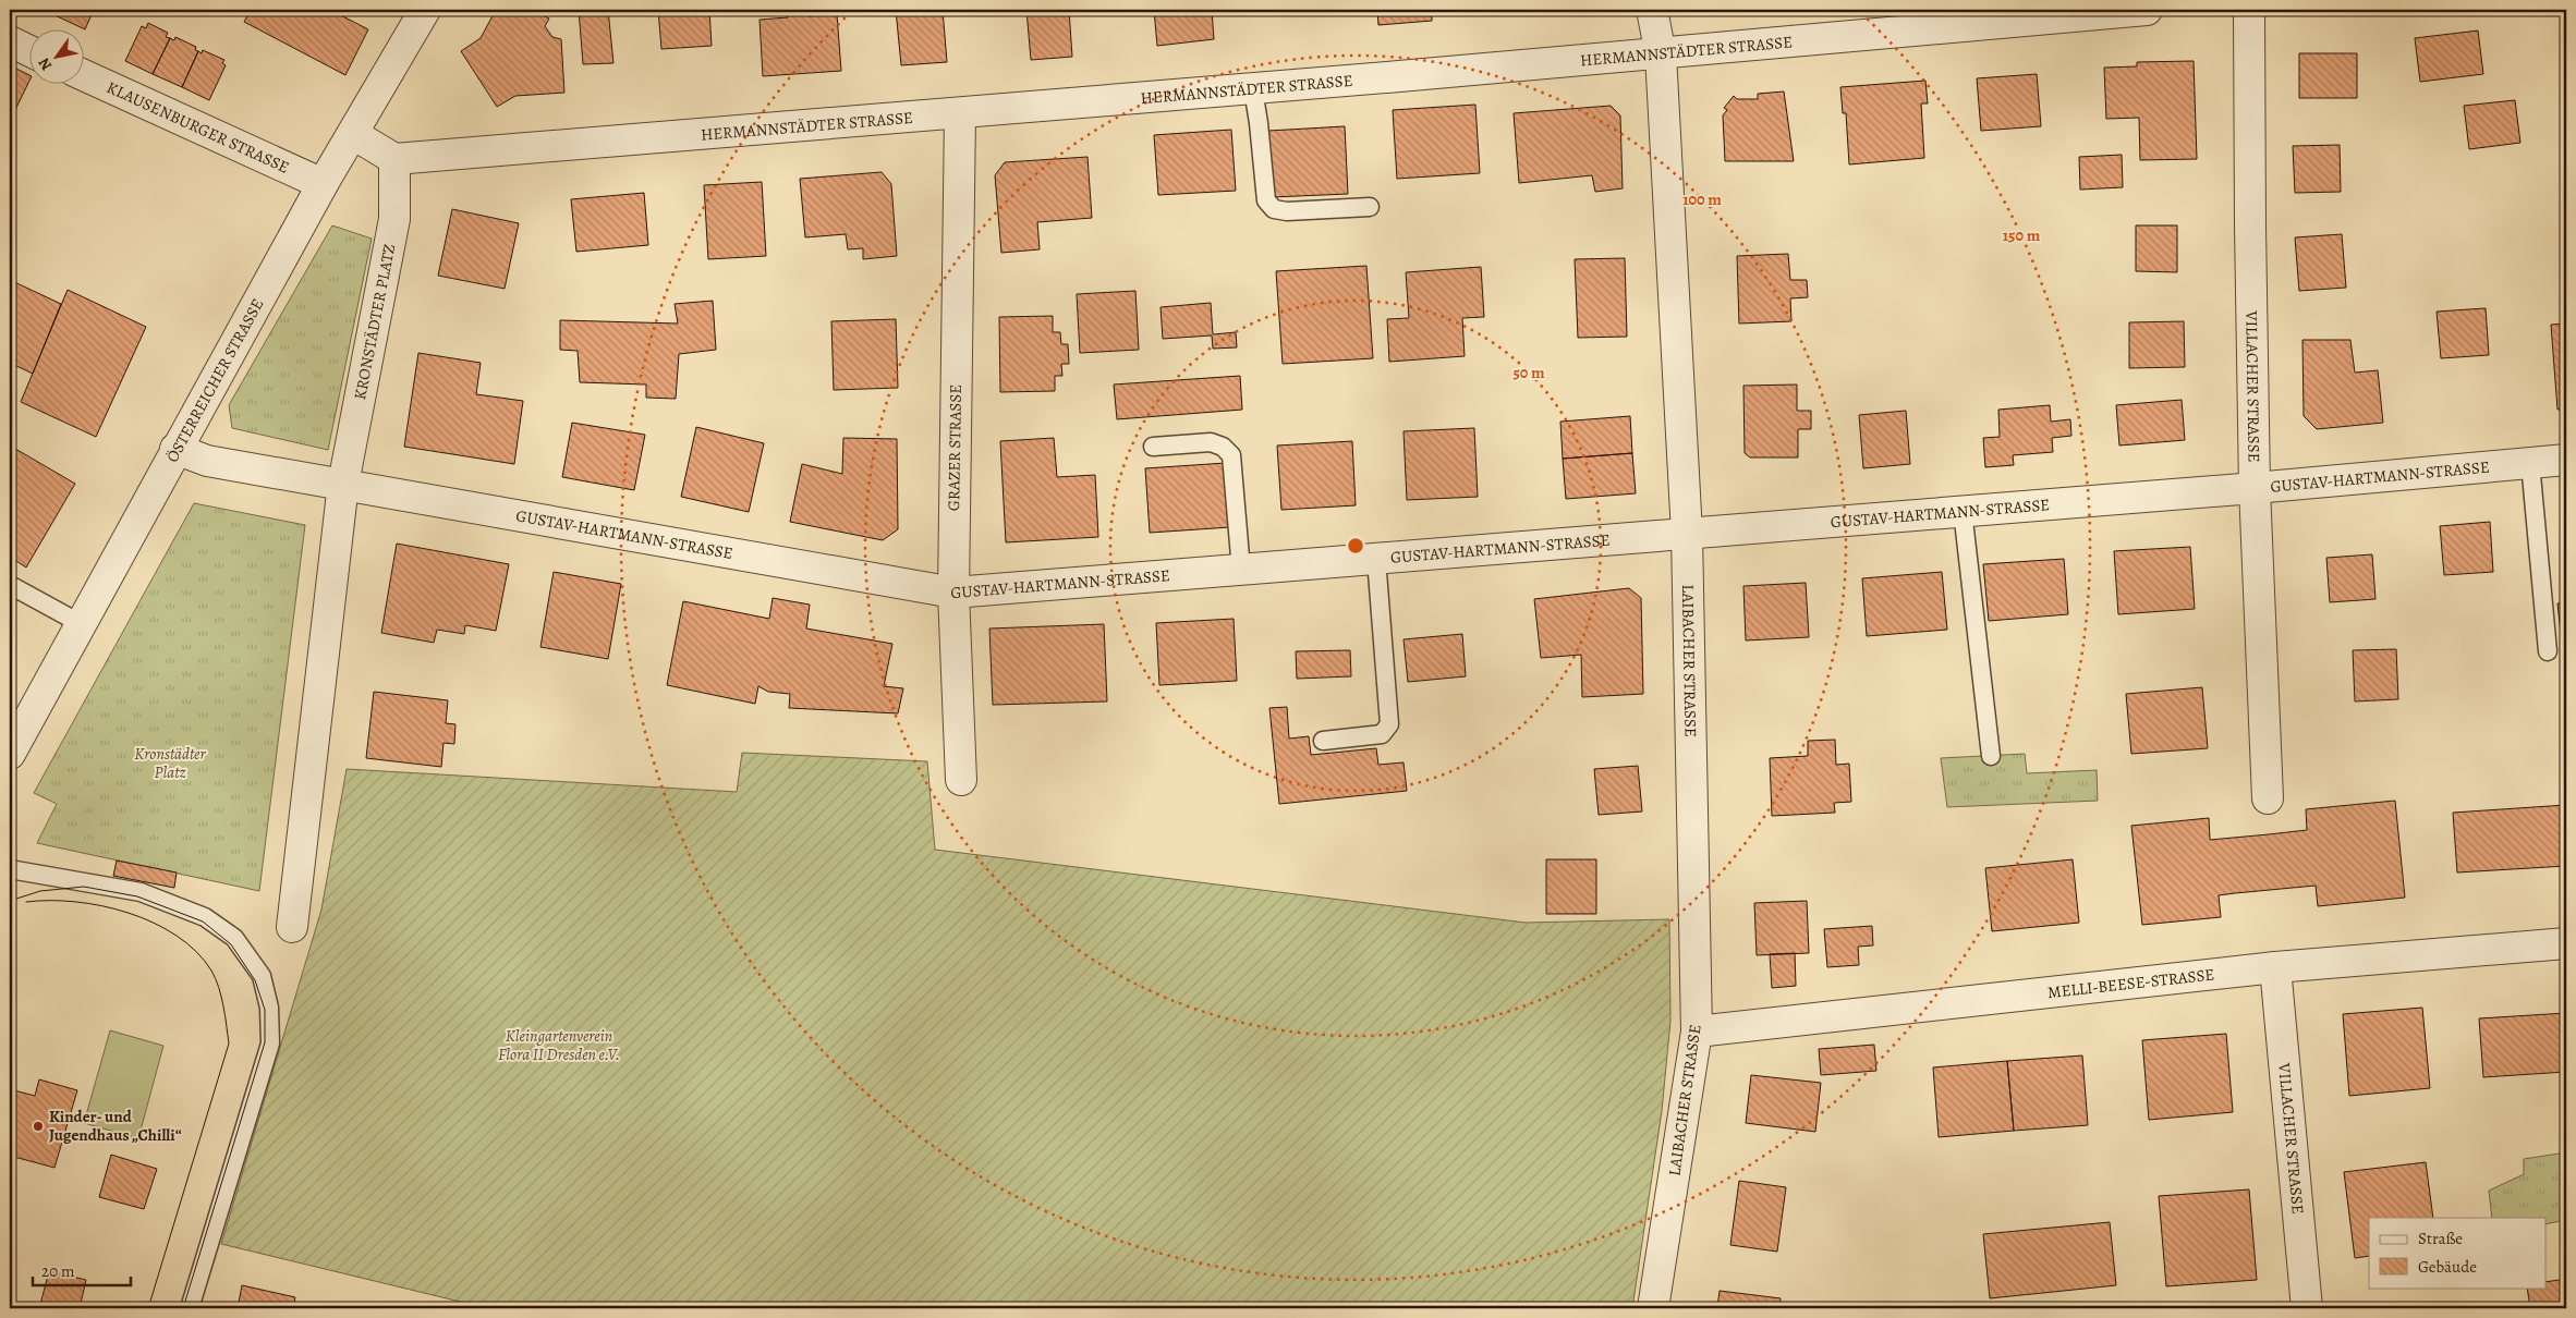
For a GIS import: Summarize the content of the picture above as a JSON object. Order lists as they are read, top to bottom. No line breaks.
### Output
{"streets":{"street":["HERMANNSTÄDTER STRASSE","KLAUSENBURGER STRASSE","KRONSTÄDTER PLATZ","ÖSTERREICHER STRASSE","VILLACHER STRASSE","GRAZER STRASSE","GUSTAV-HARTMANN-STRASSE","LAIBACHER STRASSE","MELLI-BEESE-STRASSE"]},"crossings":[["HERMANNSTÄDTER STRASSE","KRONSTÄDTER PLATZ"],["HERMANNSTÄDTER STRASSE","GRAZER STRASSE"],["HERMANNSTÄDTER STRASSE","LAIBACHER STRASSE"],["KLAUSENBURGER STRASSE","ÖSTERREICHER STRASSE"],["KRONSTÄDTER PLATZ","GUSTAV-HARTMANN-STRASSE"],["VILLACHER STRASSE","GUSTAV-HARTMANN-STRASSE"],["VILLACHER STRASSE","MELLI-BEESE-STRASSE"],["GRAZER STRASSE","GUSTAV-HARTMANN-STRASSE"],["GUSTAV-HARTMANN-STRASSE","LAIBACHER STRASSE"],["LAIBACHER STRASSE","MELLI-BEESE-STRASSE"]],"parks":["Kronstädter Platz","Kleingartenverein Flora II Dresden e.V."],"places":["Kinder- und Jugendhaus „Chilli“"],"legend":["Straße","Gebäude"],"scale_bar":"20 m","north":"bottom left","rings":["100 m","150 m","50 m"]}
